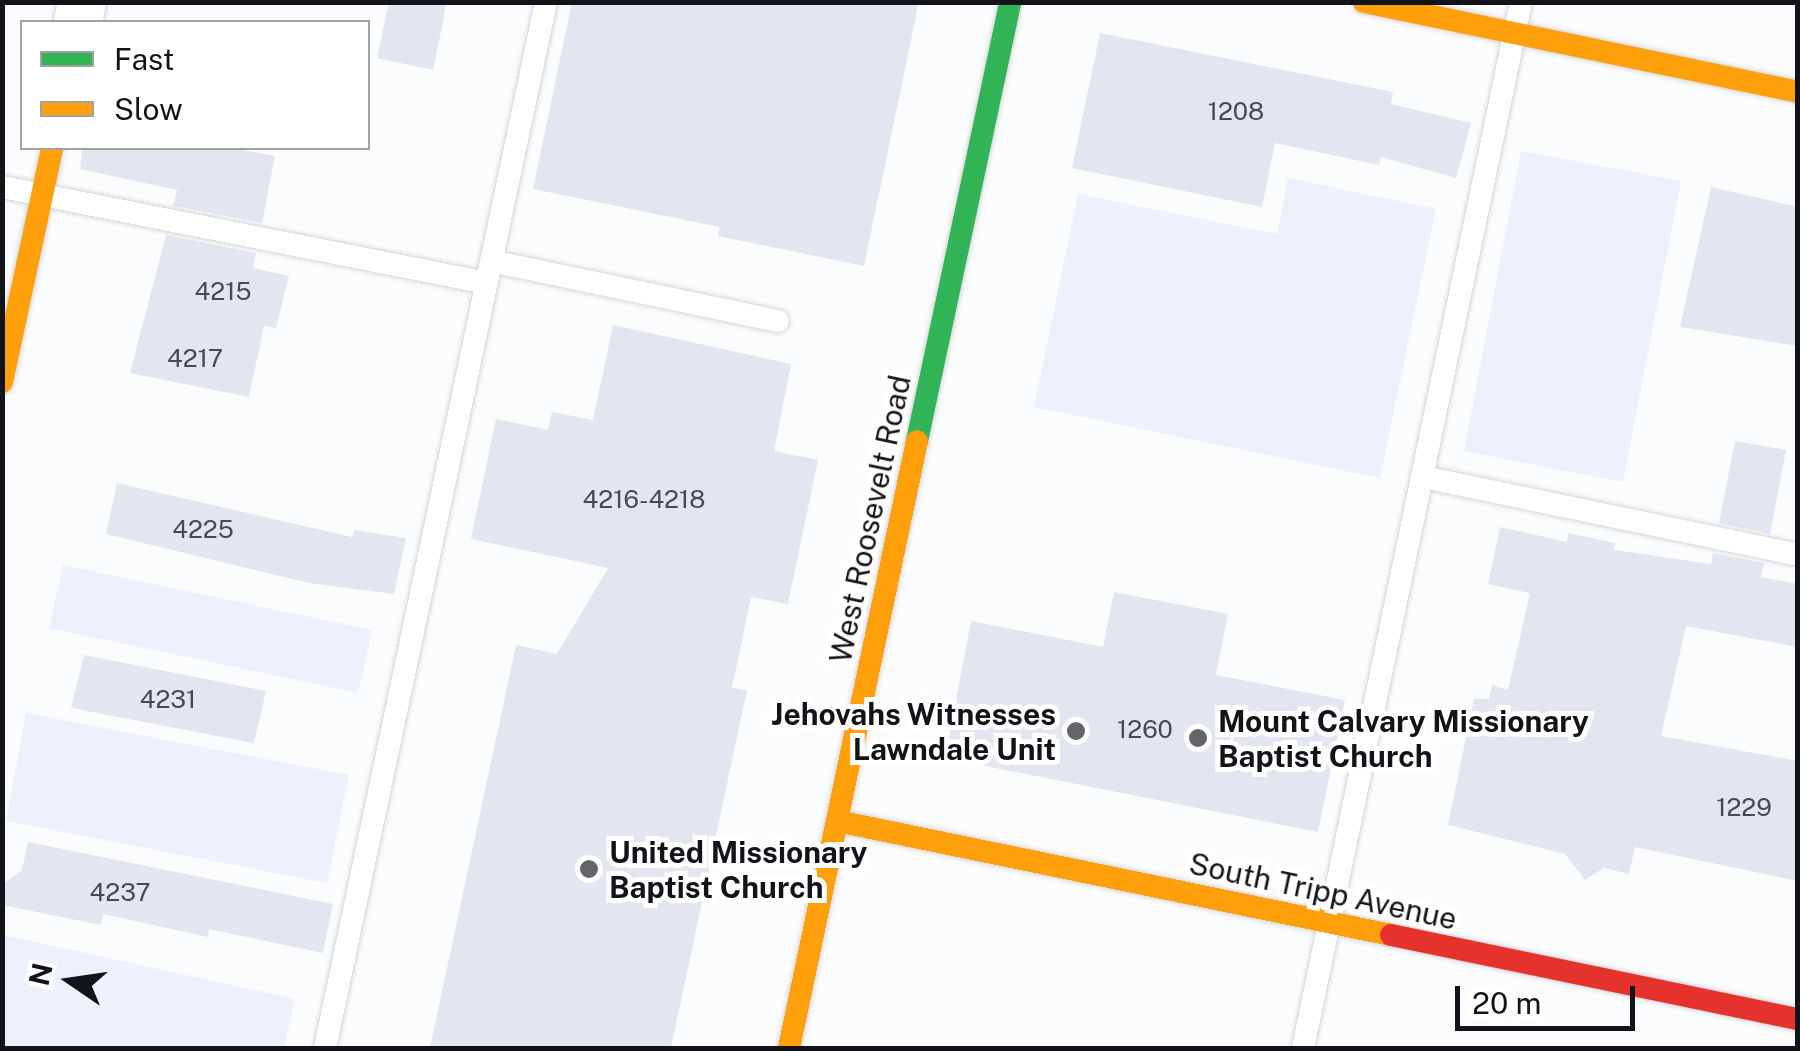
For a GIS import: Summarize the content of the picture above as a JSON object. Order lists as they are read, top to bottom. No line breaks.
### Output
{"streets":{"street":["West Roosevelt Road","South Tripp Avenue"]},"crossings":[["West Roosevelt Road","South Tripp Avenue"]],"places":["Jehovahs Witnesses Lawndale Unit","Mount Calvary Missionary Baptist Church","United Missionary Baptist Church"],"house_numbers":["1208","4215","4217","4216-4218","4225","4231","1260","1229","4237"],"legend":["Fast","Slow"],"scale_bar":"20 m","north":"left"}
